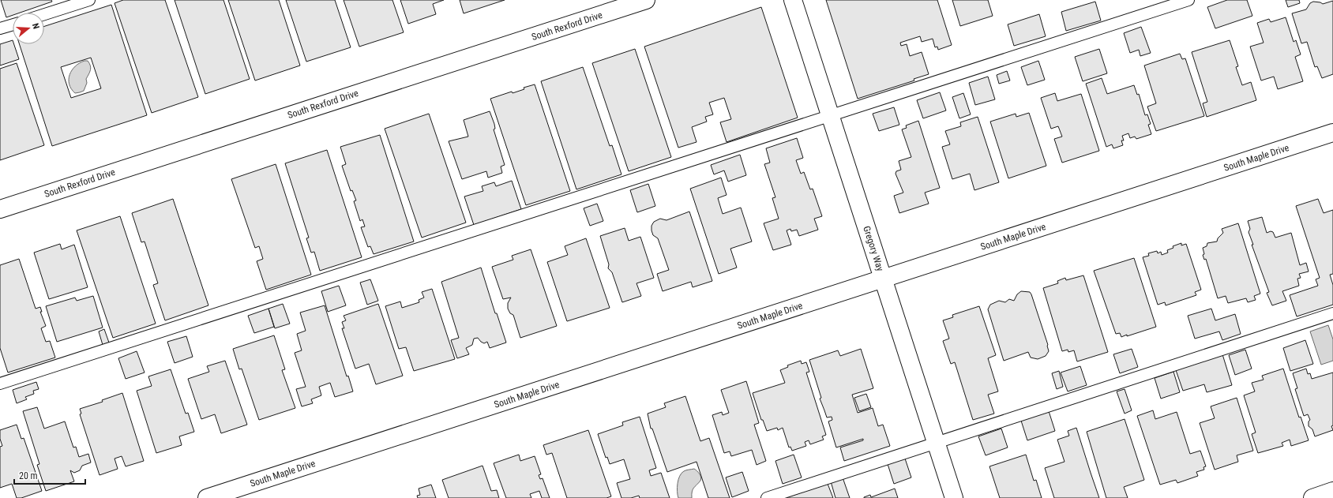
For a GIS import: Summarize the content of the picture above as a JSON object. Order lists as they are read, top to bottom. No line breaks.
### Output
{"streets":{"street":["South Rexford Drive","South Maple Drive","Gregory Way"]},"crossings":[["South Maple Drive","Gregory Way"]],"scale_bar":"20 m","north":"right"}
